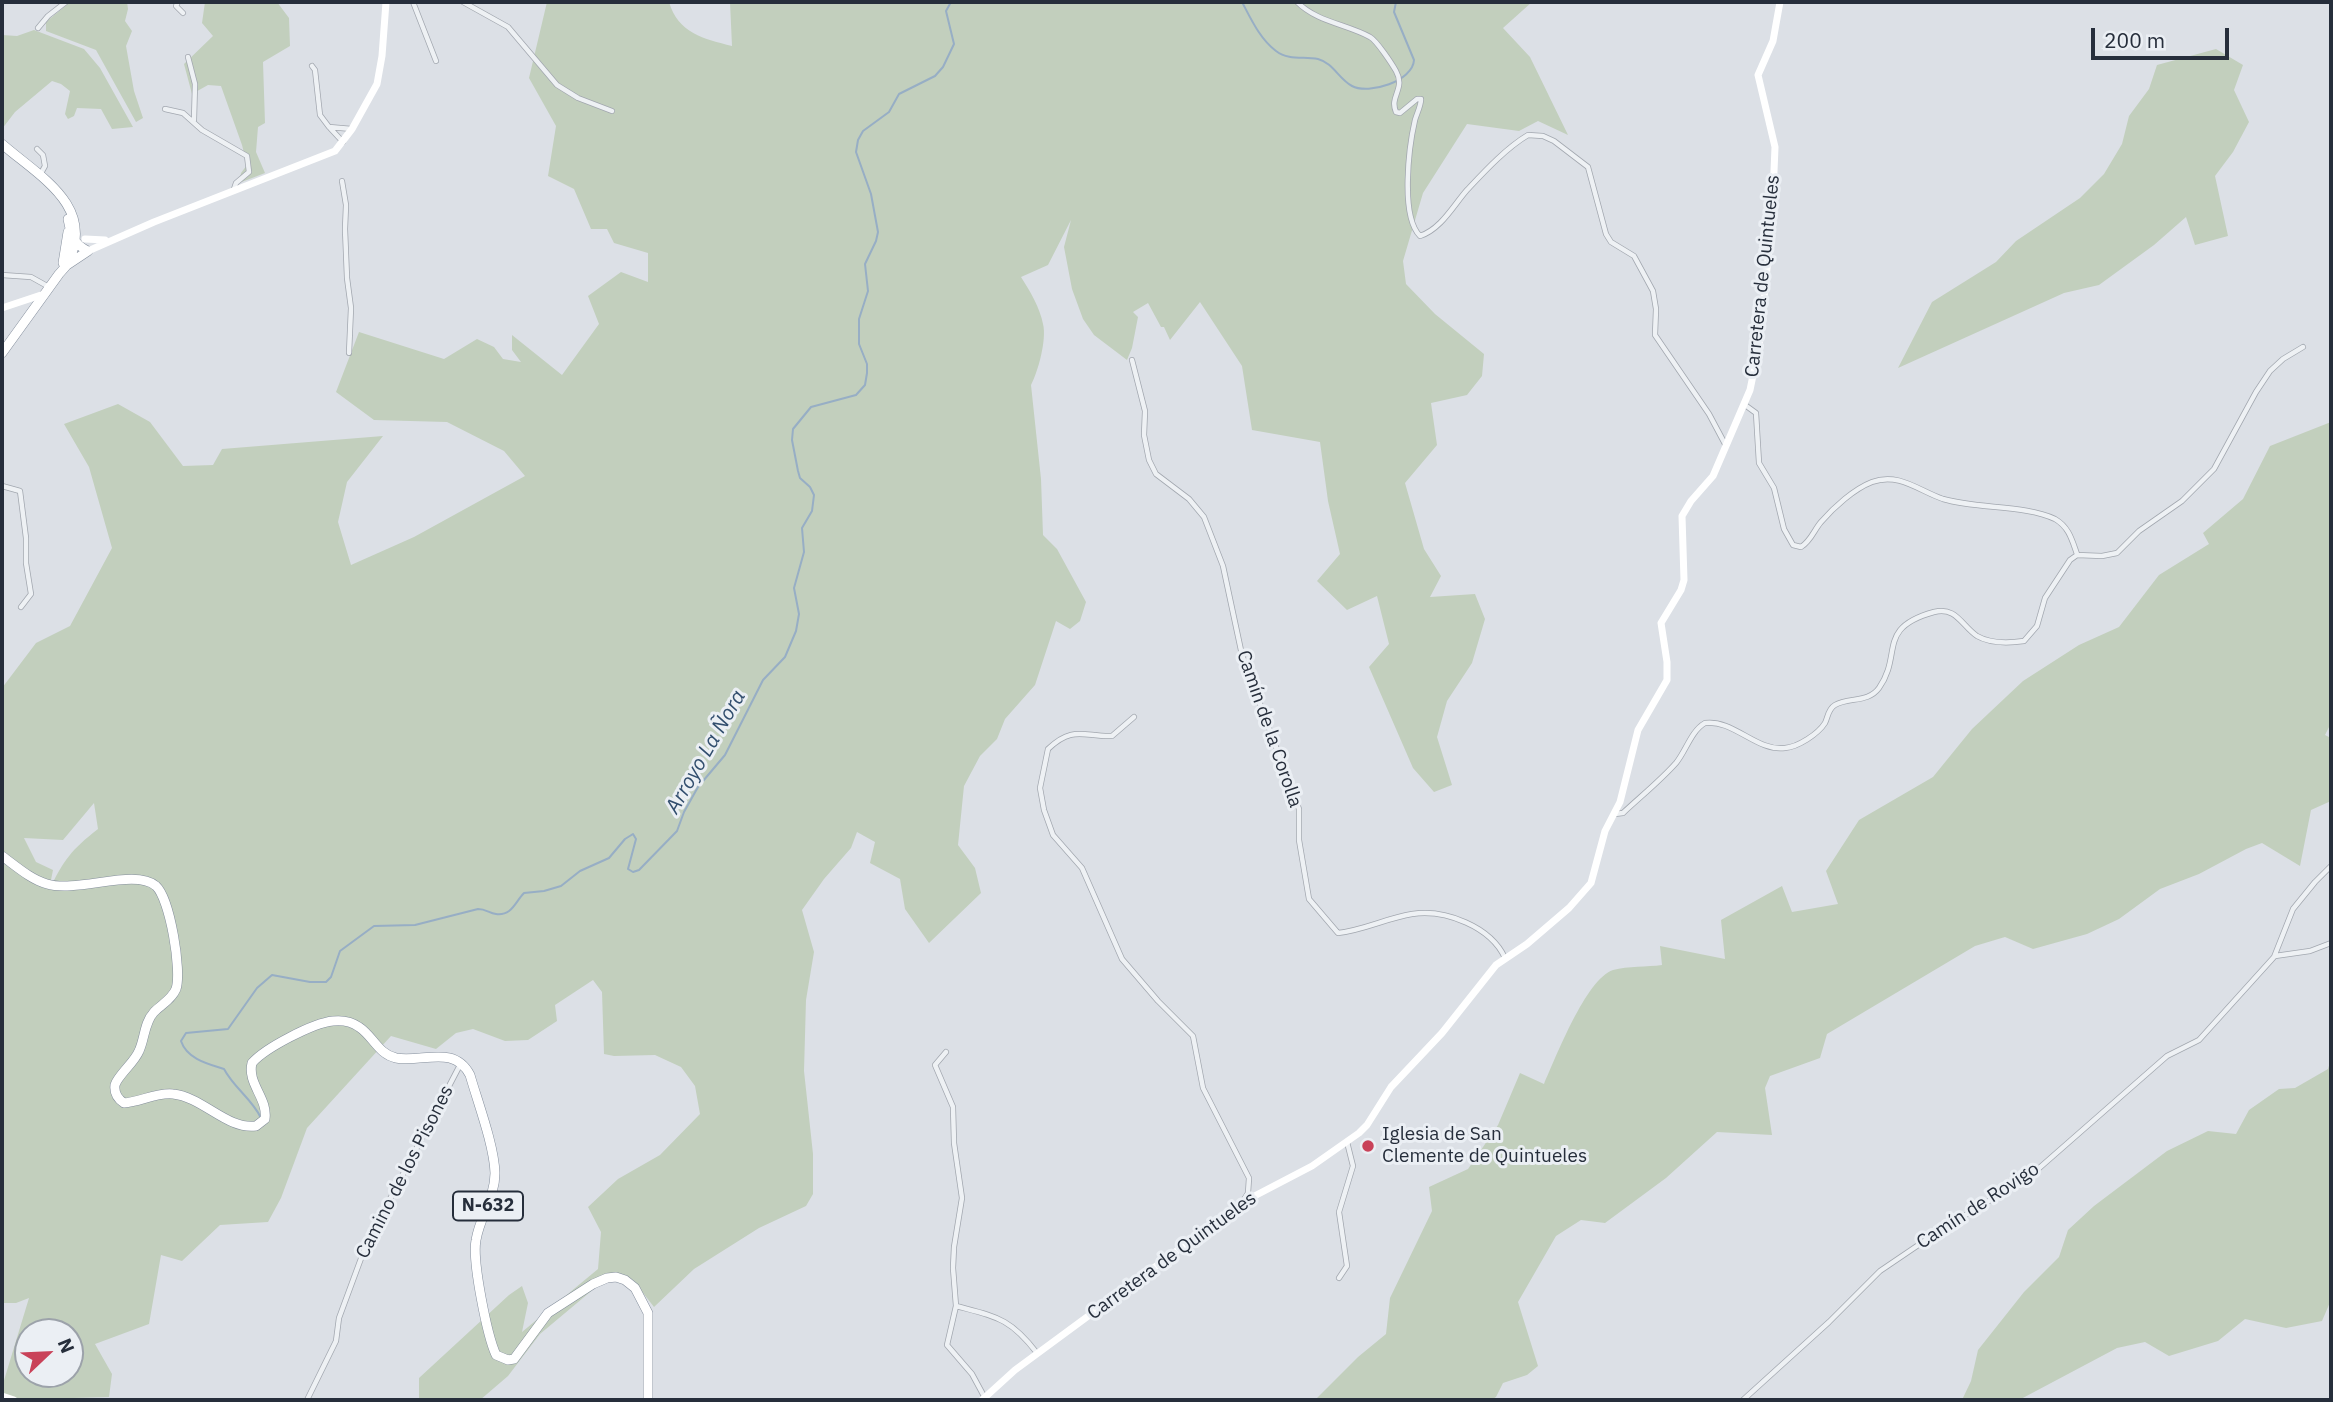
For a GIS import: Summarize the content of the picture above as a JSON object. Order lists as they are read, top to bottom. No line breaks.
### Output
{"streets":{"highway":["N-632"],"street":["Carretera de Quintueles","Camín de la Corolla","Camino de los Pisones","Camín de Rovigo"]},"crossings":[["Carretera de Quintueles","Camín de la Corolla"],["Camino de los Pisones","N-632"]],"water":["Arroyo La Ñora"],"places":["Iglesia de San Clemente de Quintueles"],"scale_bar":"200 m","north":"top right"}
